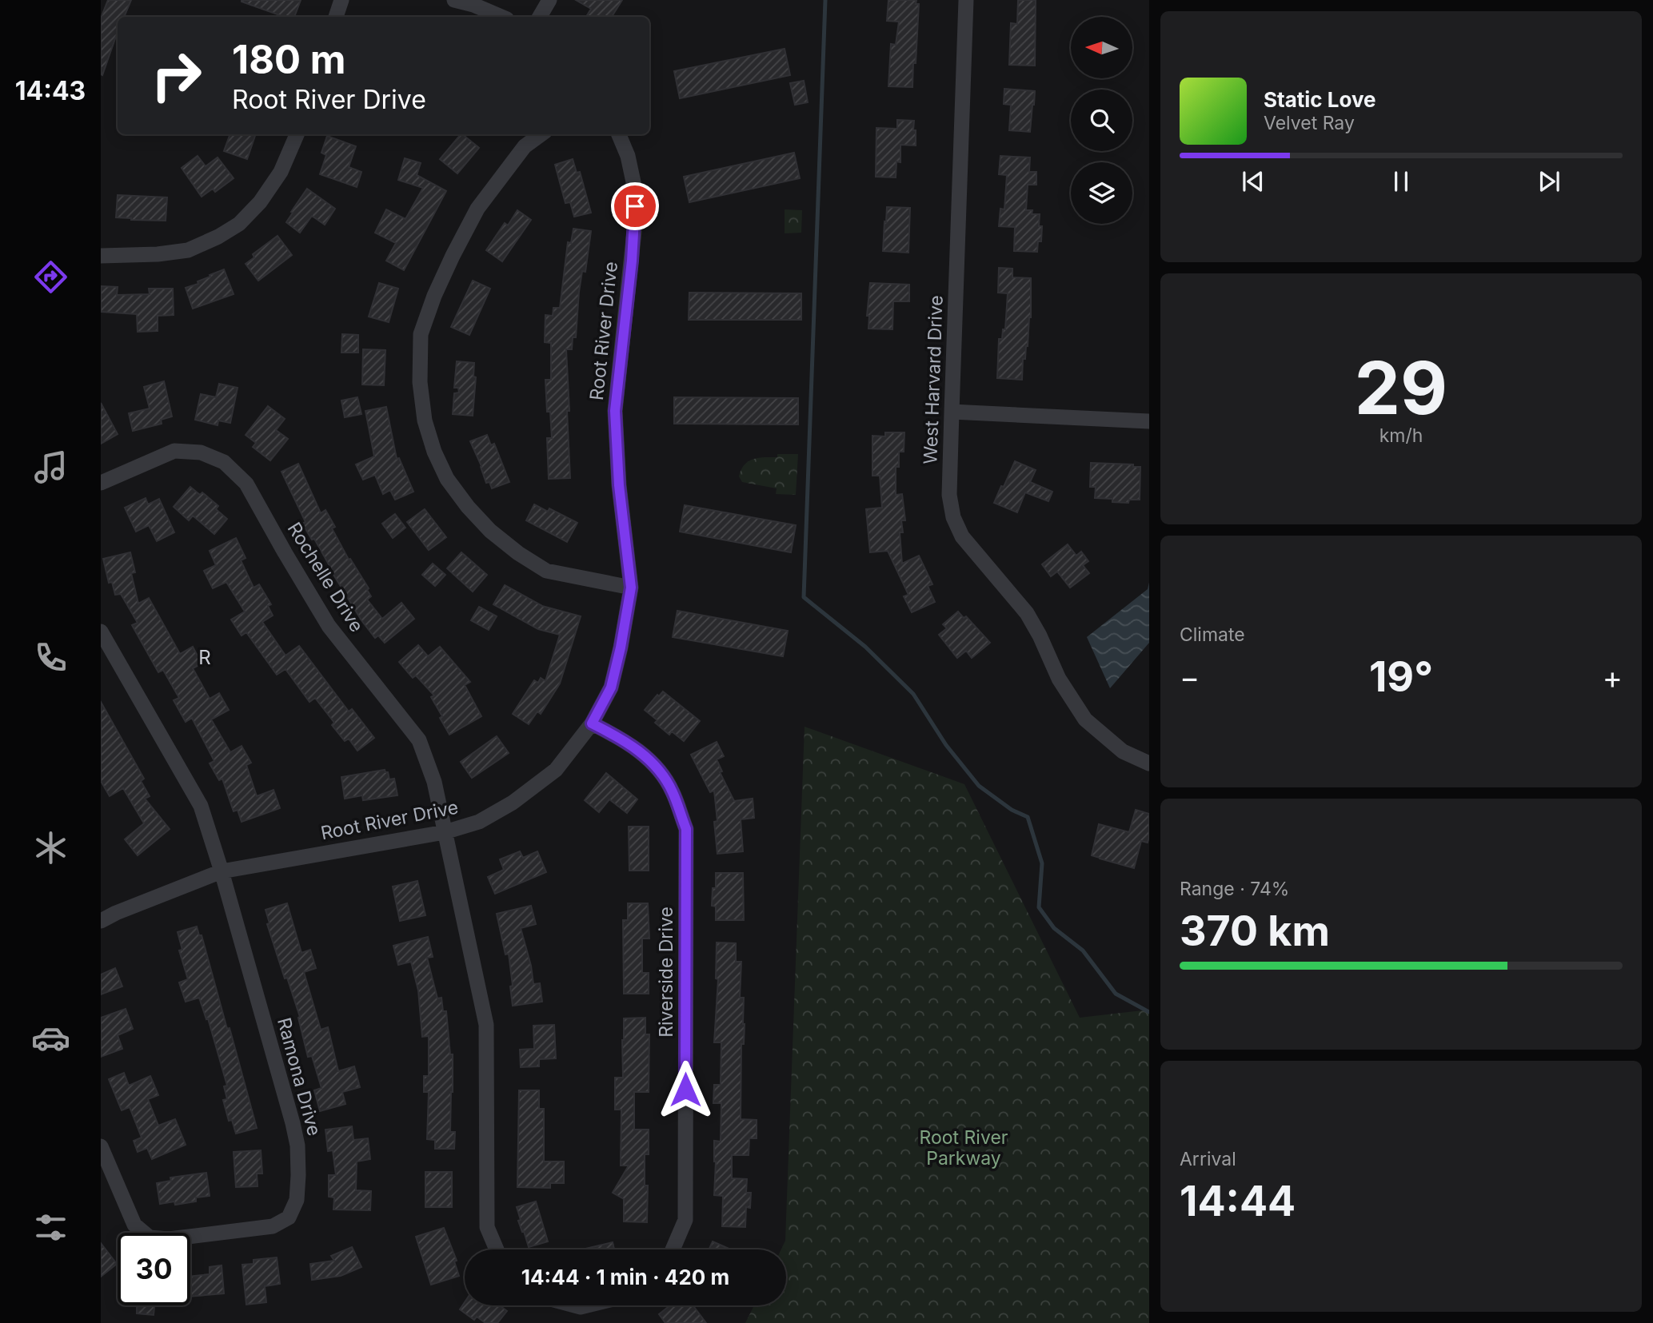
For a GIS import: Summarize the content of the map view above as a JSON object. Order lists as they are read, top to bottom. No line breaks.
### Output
{"streets":{"street":["Root River Drive","West Harvard Drive","Rochelle Drive","Riverside Drive","Ramona Drive"]},"crossings":[["Root River Drive","Rochelle Drive"],["Root River Drive","Riverside Drive"],["Root River Drive","Ramona Drive"]],"districts":["R"],"parks":["Root River Parkway"],"north":"left","page":{"tabs":"14:43","turn":["180 m","Root River Drive"],"song":["Static Love","Velvet Ray"],"tile":[["29","km/h"],"Climate",["Range · 74%","370 km"],["Arrival","14:44"]],"heat":["−","19°","+"],"limit":"30","trip":"14:44 · 1 min · 420 m"}}
